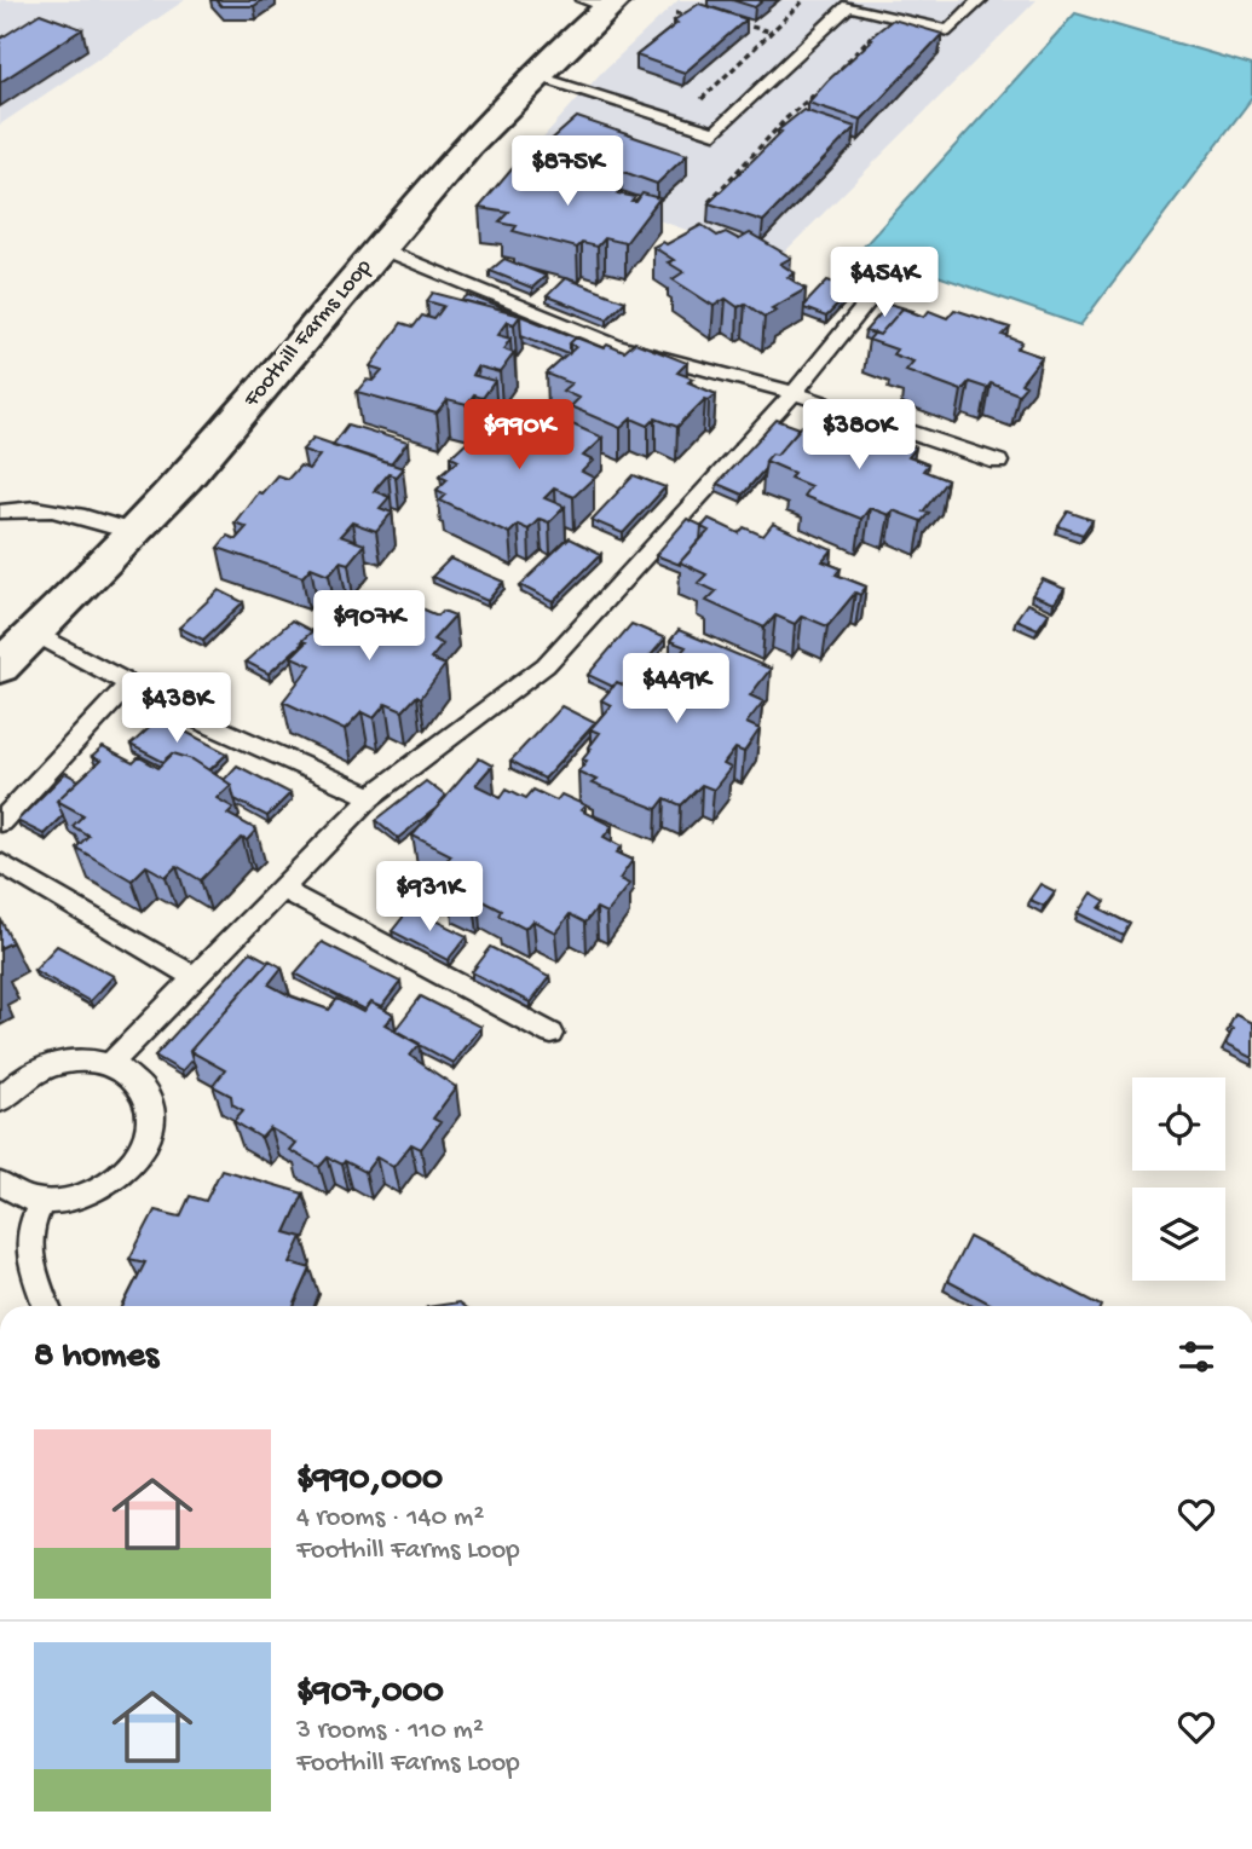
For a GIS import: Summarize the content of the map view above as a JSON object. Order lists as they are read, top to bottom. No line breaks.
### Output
{"streets":{"street":["Foothill Farms Loop"]},"page":{"price":["$875K","$454K","$990K","$380K","$907K","$449K","$438K","$931K"],"heading":"8 homes","list":[{"name":"$990,000","note":"4 rooms · 140 m² · Foothill Farms Loop"},{"name":"$907,000","note":"3 rooms · 110 m² · Foothill Farms Loop"}]}}
